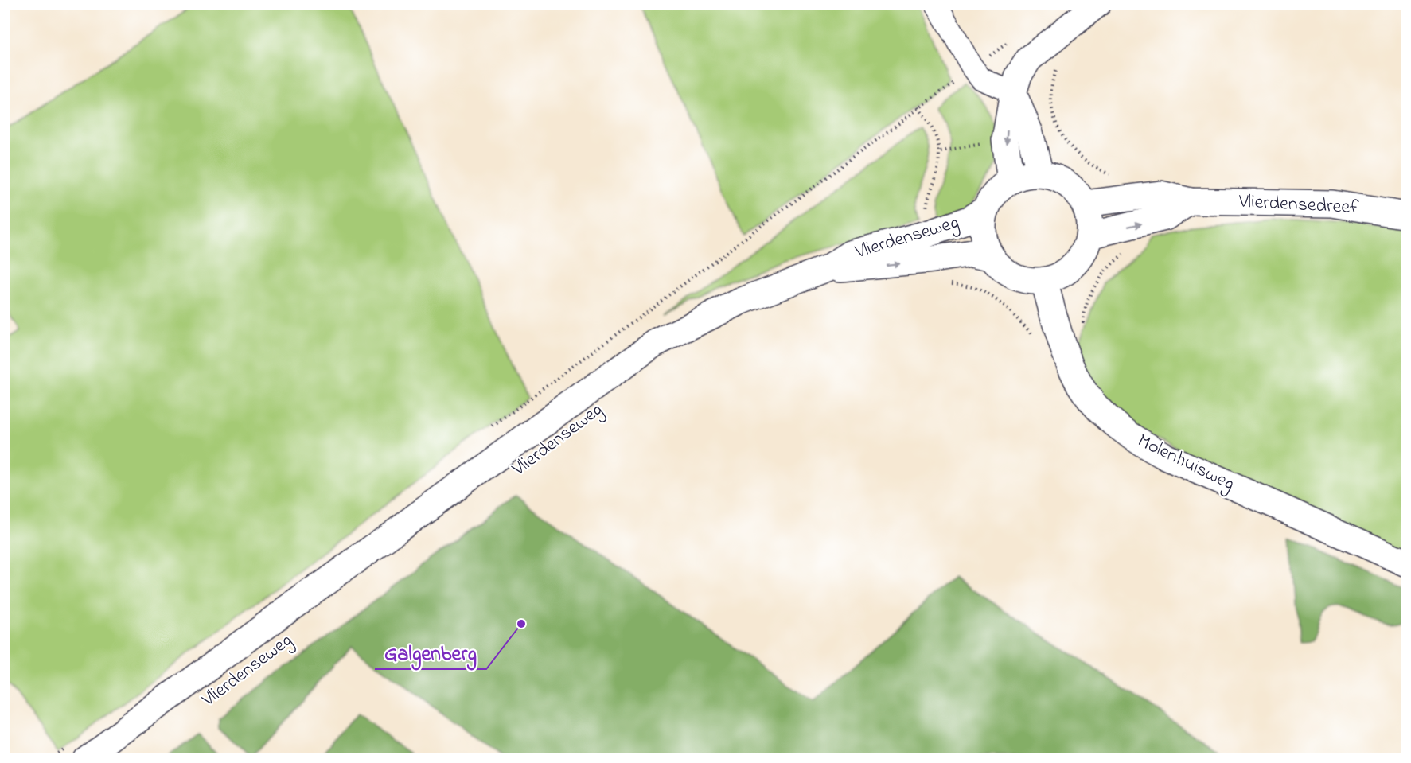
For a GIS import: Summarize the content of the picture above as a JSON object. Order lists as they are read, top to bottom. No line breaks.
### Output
{"streets":{"main road":["Vlierdensedreef","Vlierdenseweg","Molenhuisweg"]},"crossings":[["Vlierdensedreef","Vlierdenseweg"],["Vlierdensedreef","Molenhuisweg"],["Vlierdenseweg","Molenhuisweg"]],"places":["Galgenberg"]}
